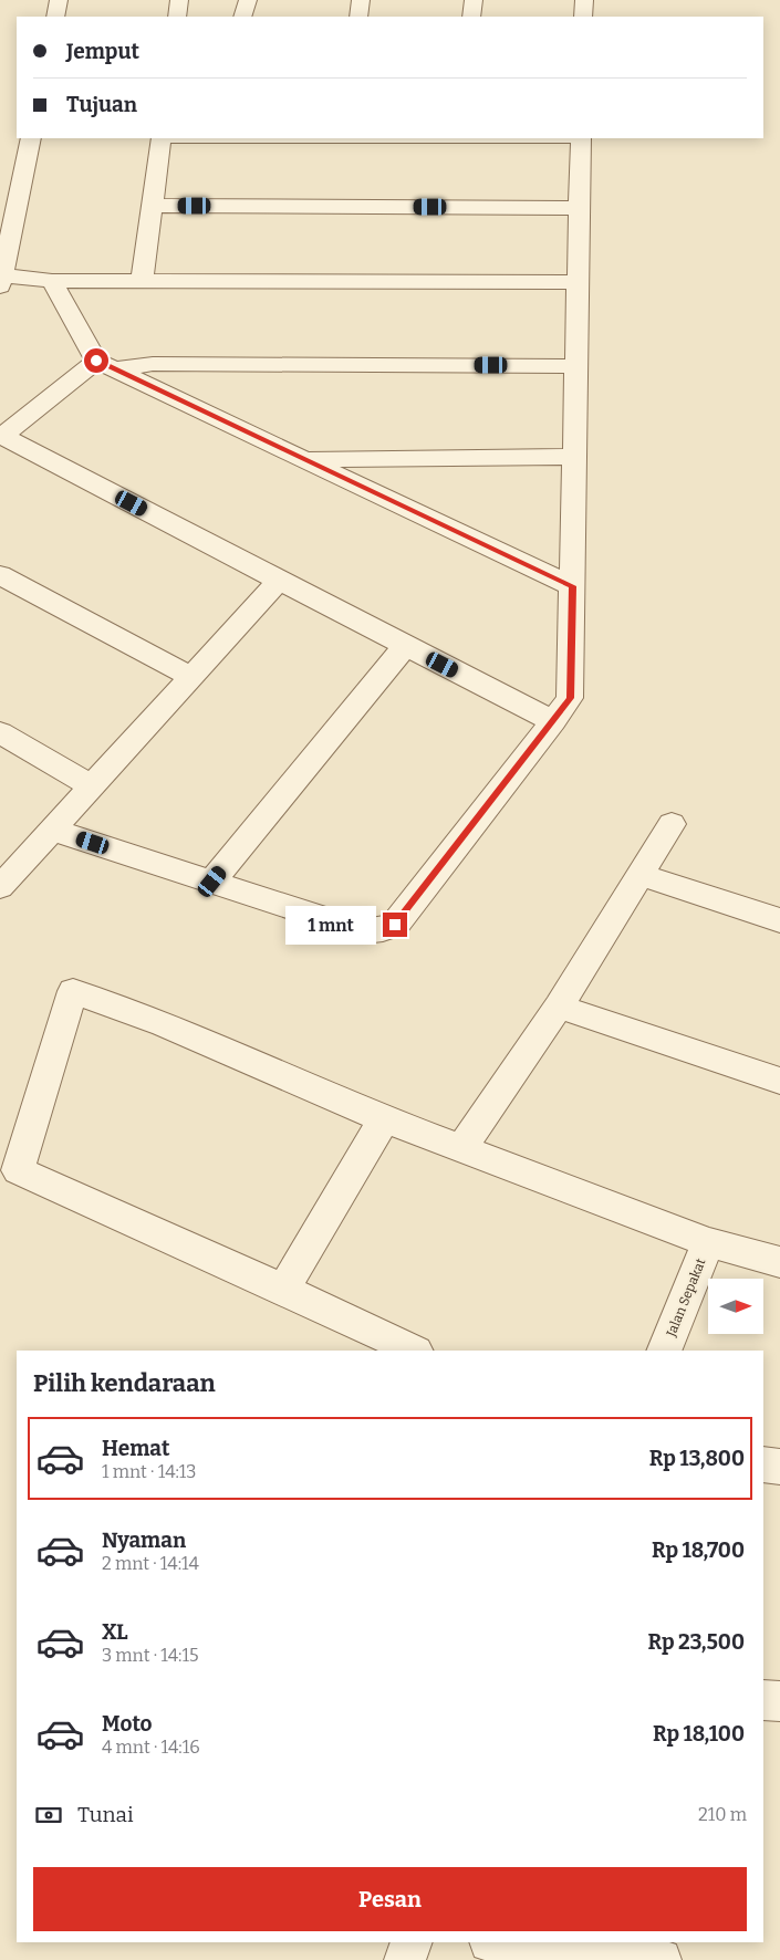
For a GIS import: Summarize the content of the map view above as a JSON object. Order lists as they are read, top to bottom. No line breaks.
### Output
{"streets":{"street":["Jalan Sepakat"]},"north":"right","page":{"banner":["Jemput","Tujuan"],"bubble":"1 mnt","heading":"Pilih kendaraan","list":[{"name":"Hemat","note":"1 mnt · 14:13","value":"Rp 13,800"},{"name":"Nyaman","note":"2 mnt · 14:14","value":"Rp 18,700"},{"name":"XL","note":"3 mnt · 14:15","value":"Rp 23,500"},{"name":"Moto","note":"4 mnt · 14:16","value":"Rp 18,100"}],"pay":["Tunai","210 m"],"buttons":"Pesan"}}
